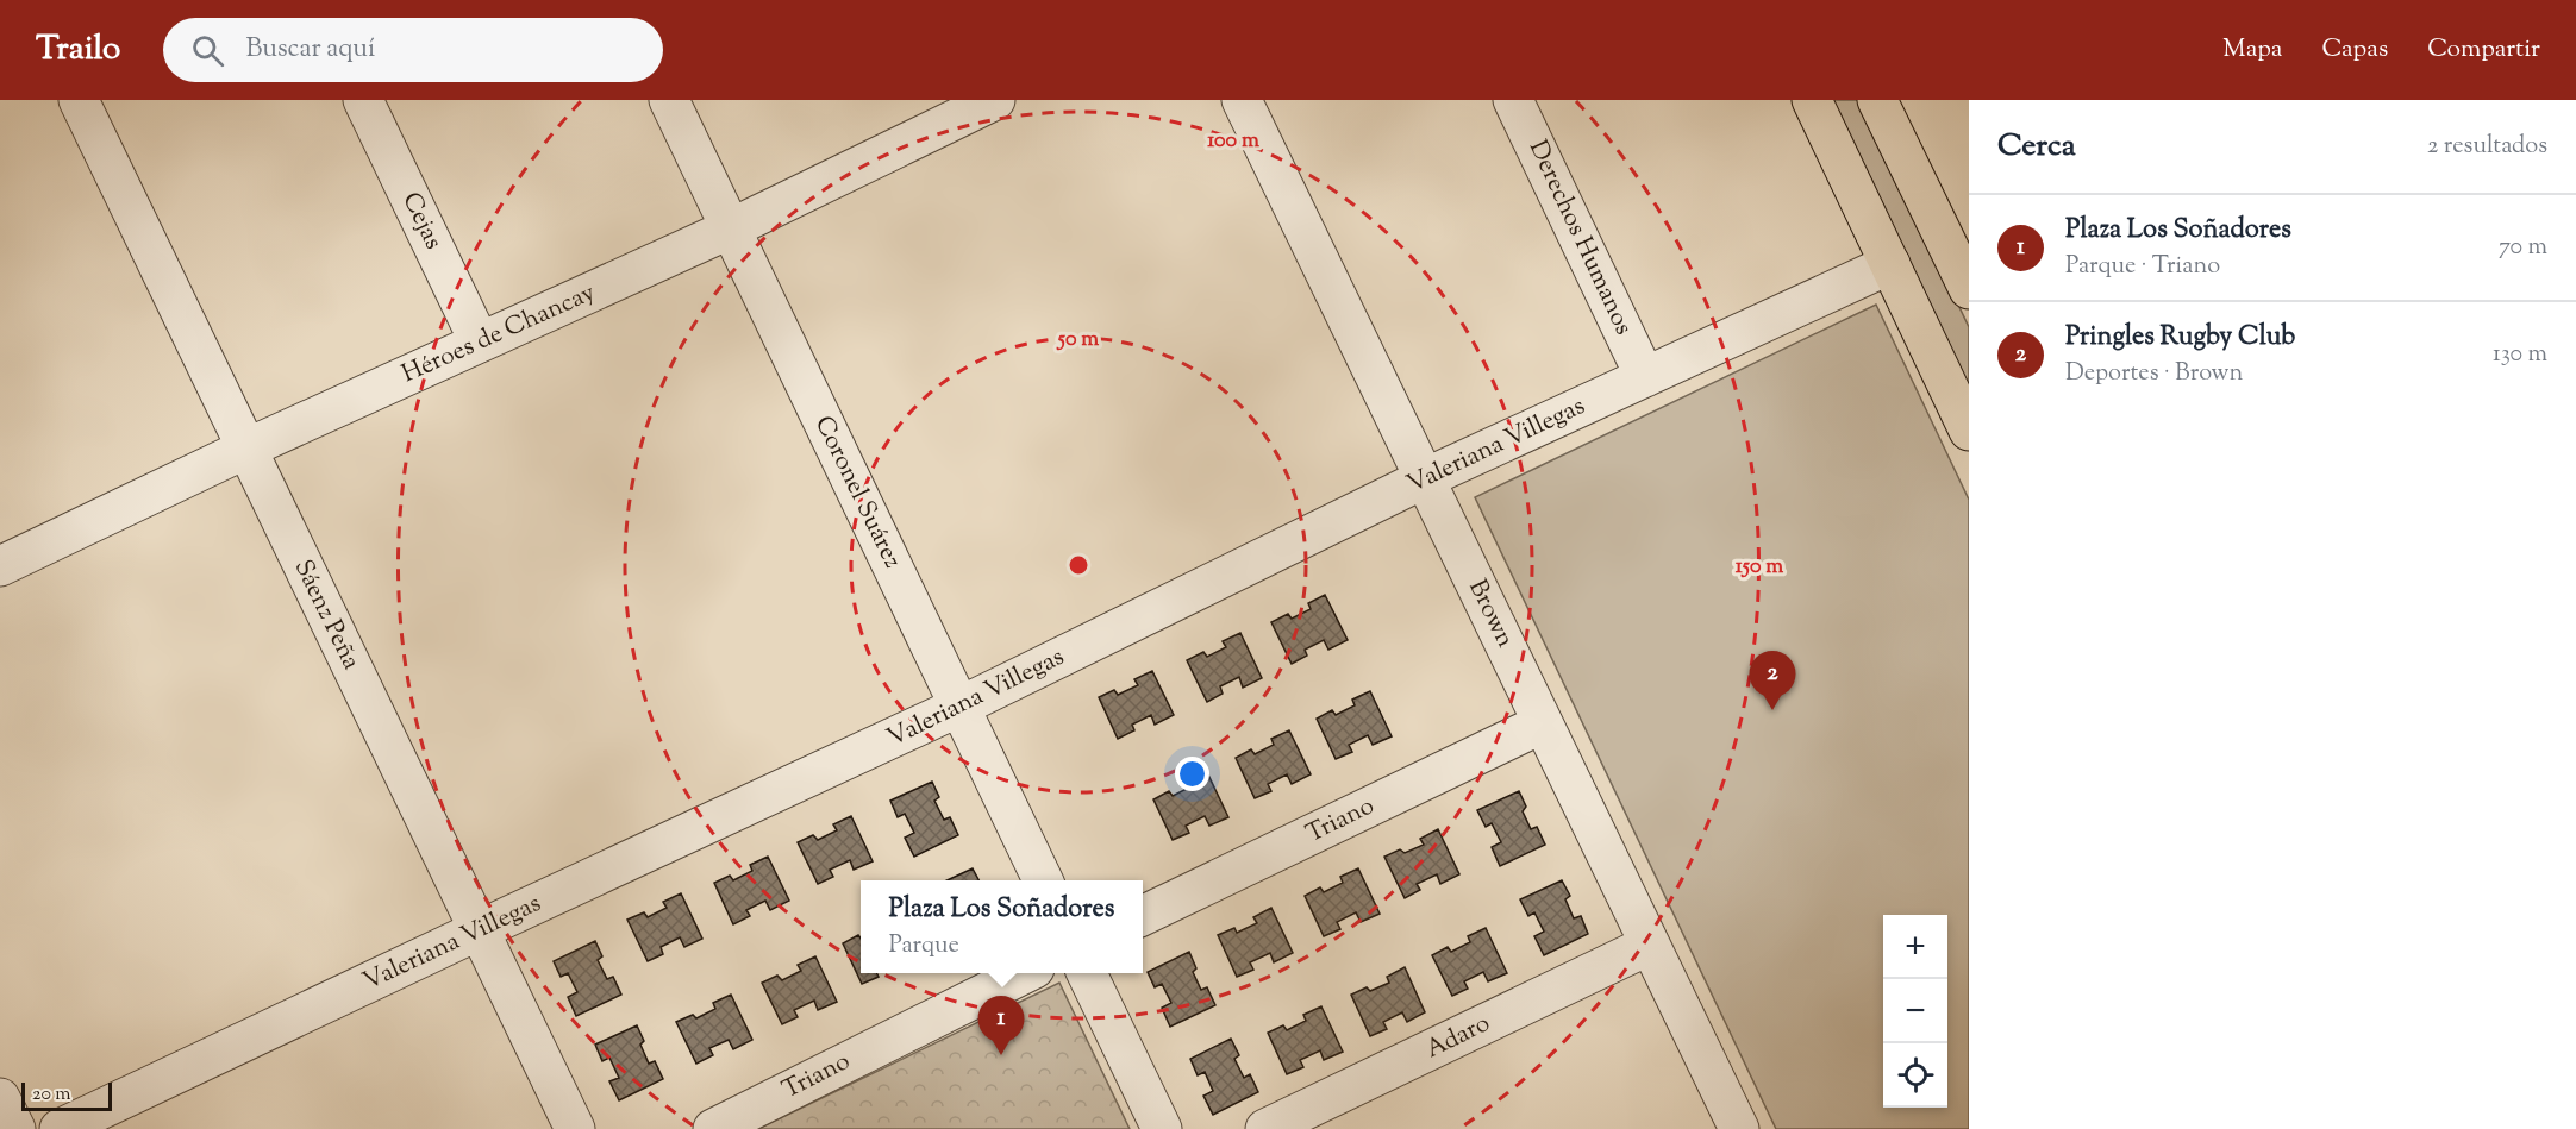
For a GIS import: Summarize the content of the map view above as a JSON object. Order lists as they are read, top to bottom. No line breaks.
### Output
{"streets":{"street":["Cejas","Derechos Humanos","Héroes de Chancay","Valeriana Villegas","Coronel Suárez","Brown","Sáenz Peña","Triano","Adaro"]},"crossings":[["Cejas","Héroes de Chancay"],["Derechos Humanos","Valeriana Villegas"],["Héroes de Chancay","Coronel Suárez"],["Héroes de Chancay","Sáenz Peña"],["Valeriana Villegas","Coronel Suárez"],["Valeriana Villegas","Brown"],["Valeriana Villegas","Sáenz Peña"],["Brown","Triano"],["Brown","Adaro"]],"scale_bar":"20 m","page":{"header":"Trailo","search":"Buscar aquí","nav":["Mapa","Capas","Compartir"],"heading":["Cerca","2 resultados"],"list":[{"mark":"1","name":"Plaza Los Soñadores","note":"Parque · Triano","value":"70 m"},{"mark":"2","name":"Pringles Rugby Club","note":"Deportes · Brown","value":"130 m"}],"pins":["2","1"],"popup":["Plaza Los Soñadores","Parque"],"map_buttons":["+","−"],"scale":"20 m"},"rings":["100 m","50 m","150 m"]}
